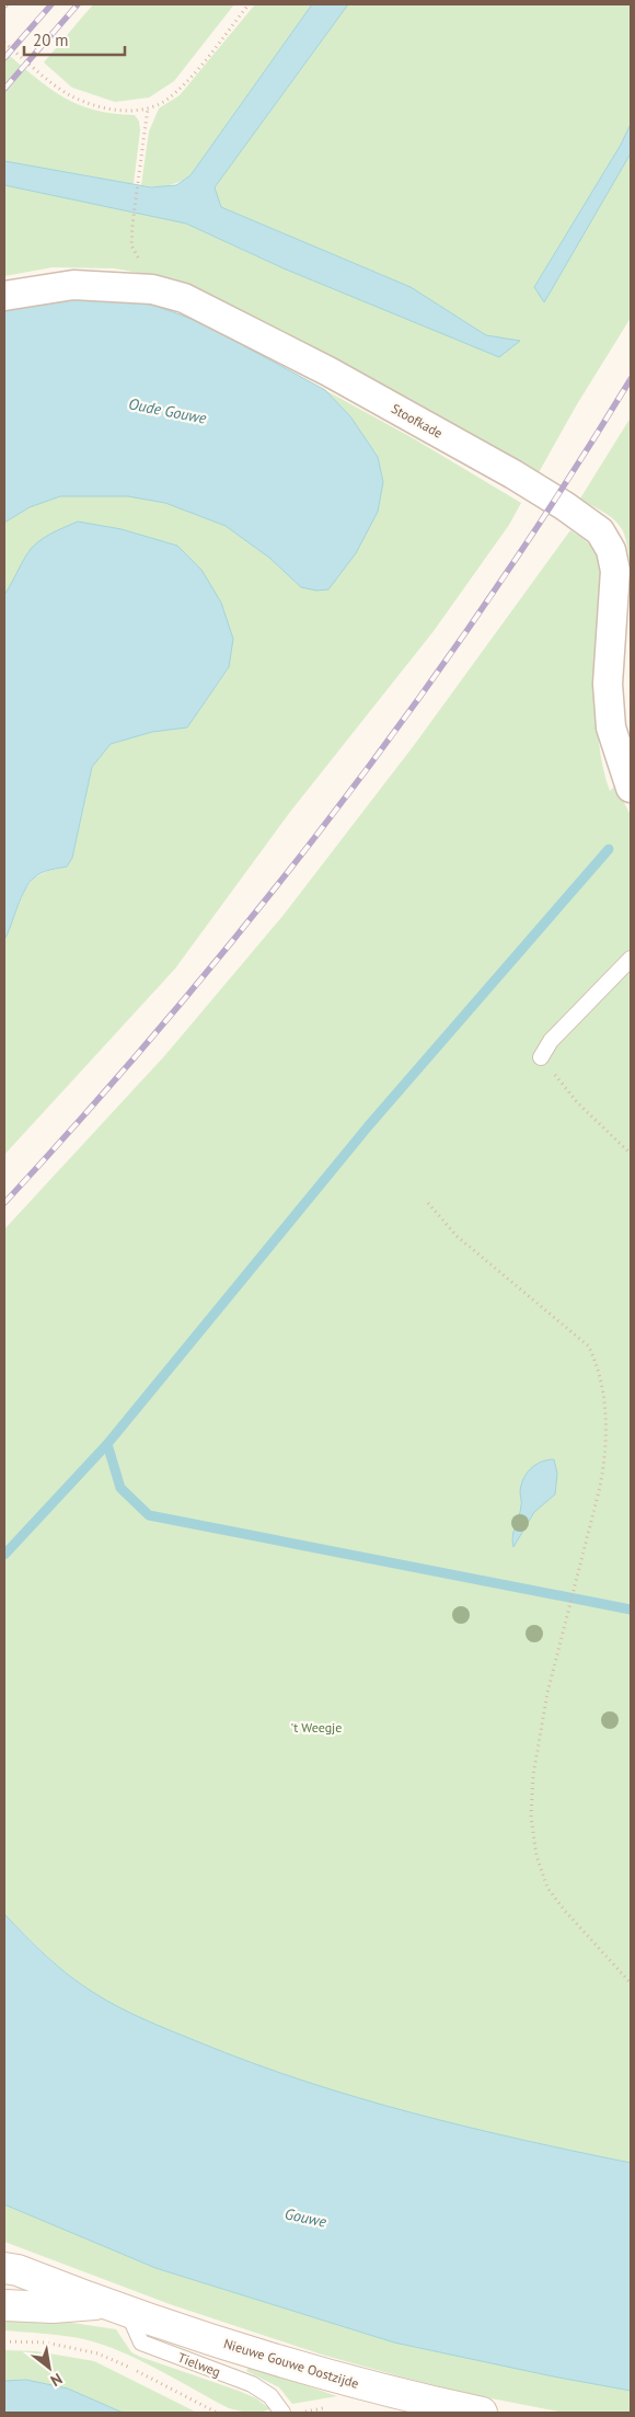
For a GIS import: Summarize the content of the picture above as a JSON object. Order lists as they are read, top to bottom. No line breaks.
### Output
{"streets":{"main road":["Nieuwe Gouwe Oostzijde"],"street":["Stoofkade"],"lane":["Tielweg"]},"crossings":[["Nieuwe Gouwe Oostzijde","Tielweg"]],"water":["Oude Gouwe","Gouwe"],"parks":["'t Weegje"],"scale_bar":"20 m","north":"bottom right"}
